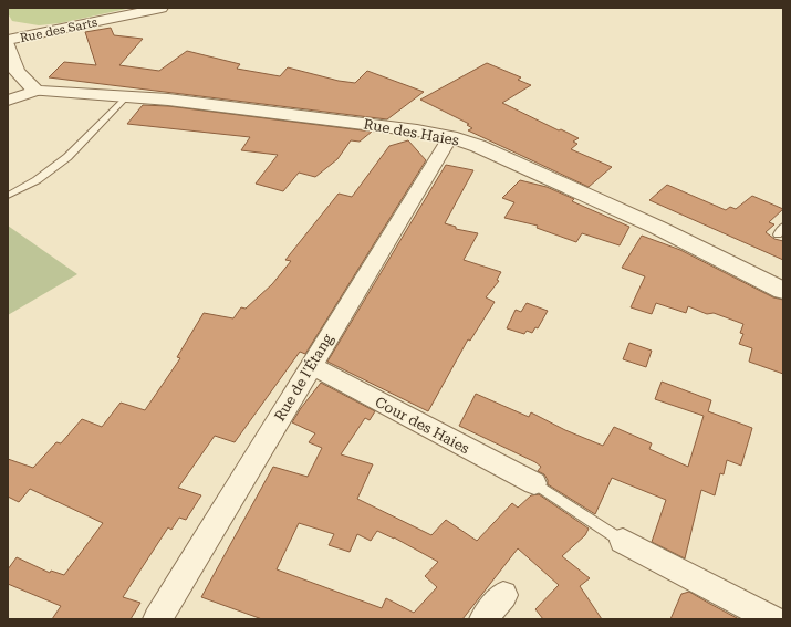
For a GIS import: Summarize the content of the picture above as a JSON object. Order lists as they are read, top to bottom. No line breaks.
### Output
{"streets":{"street":["Rue des Sarts","Rue des Haies","Rue de l'Étang","Cour des Haies"]},"crossings":[["Rue des Haies","Rue de l'Étang"],["Rue de l'Étang","Cour des Haies"]]}
